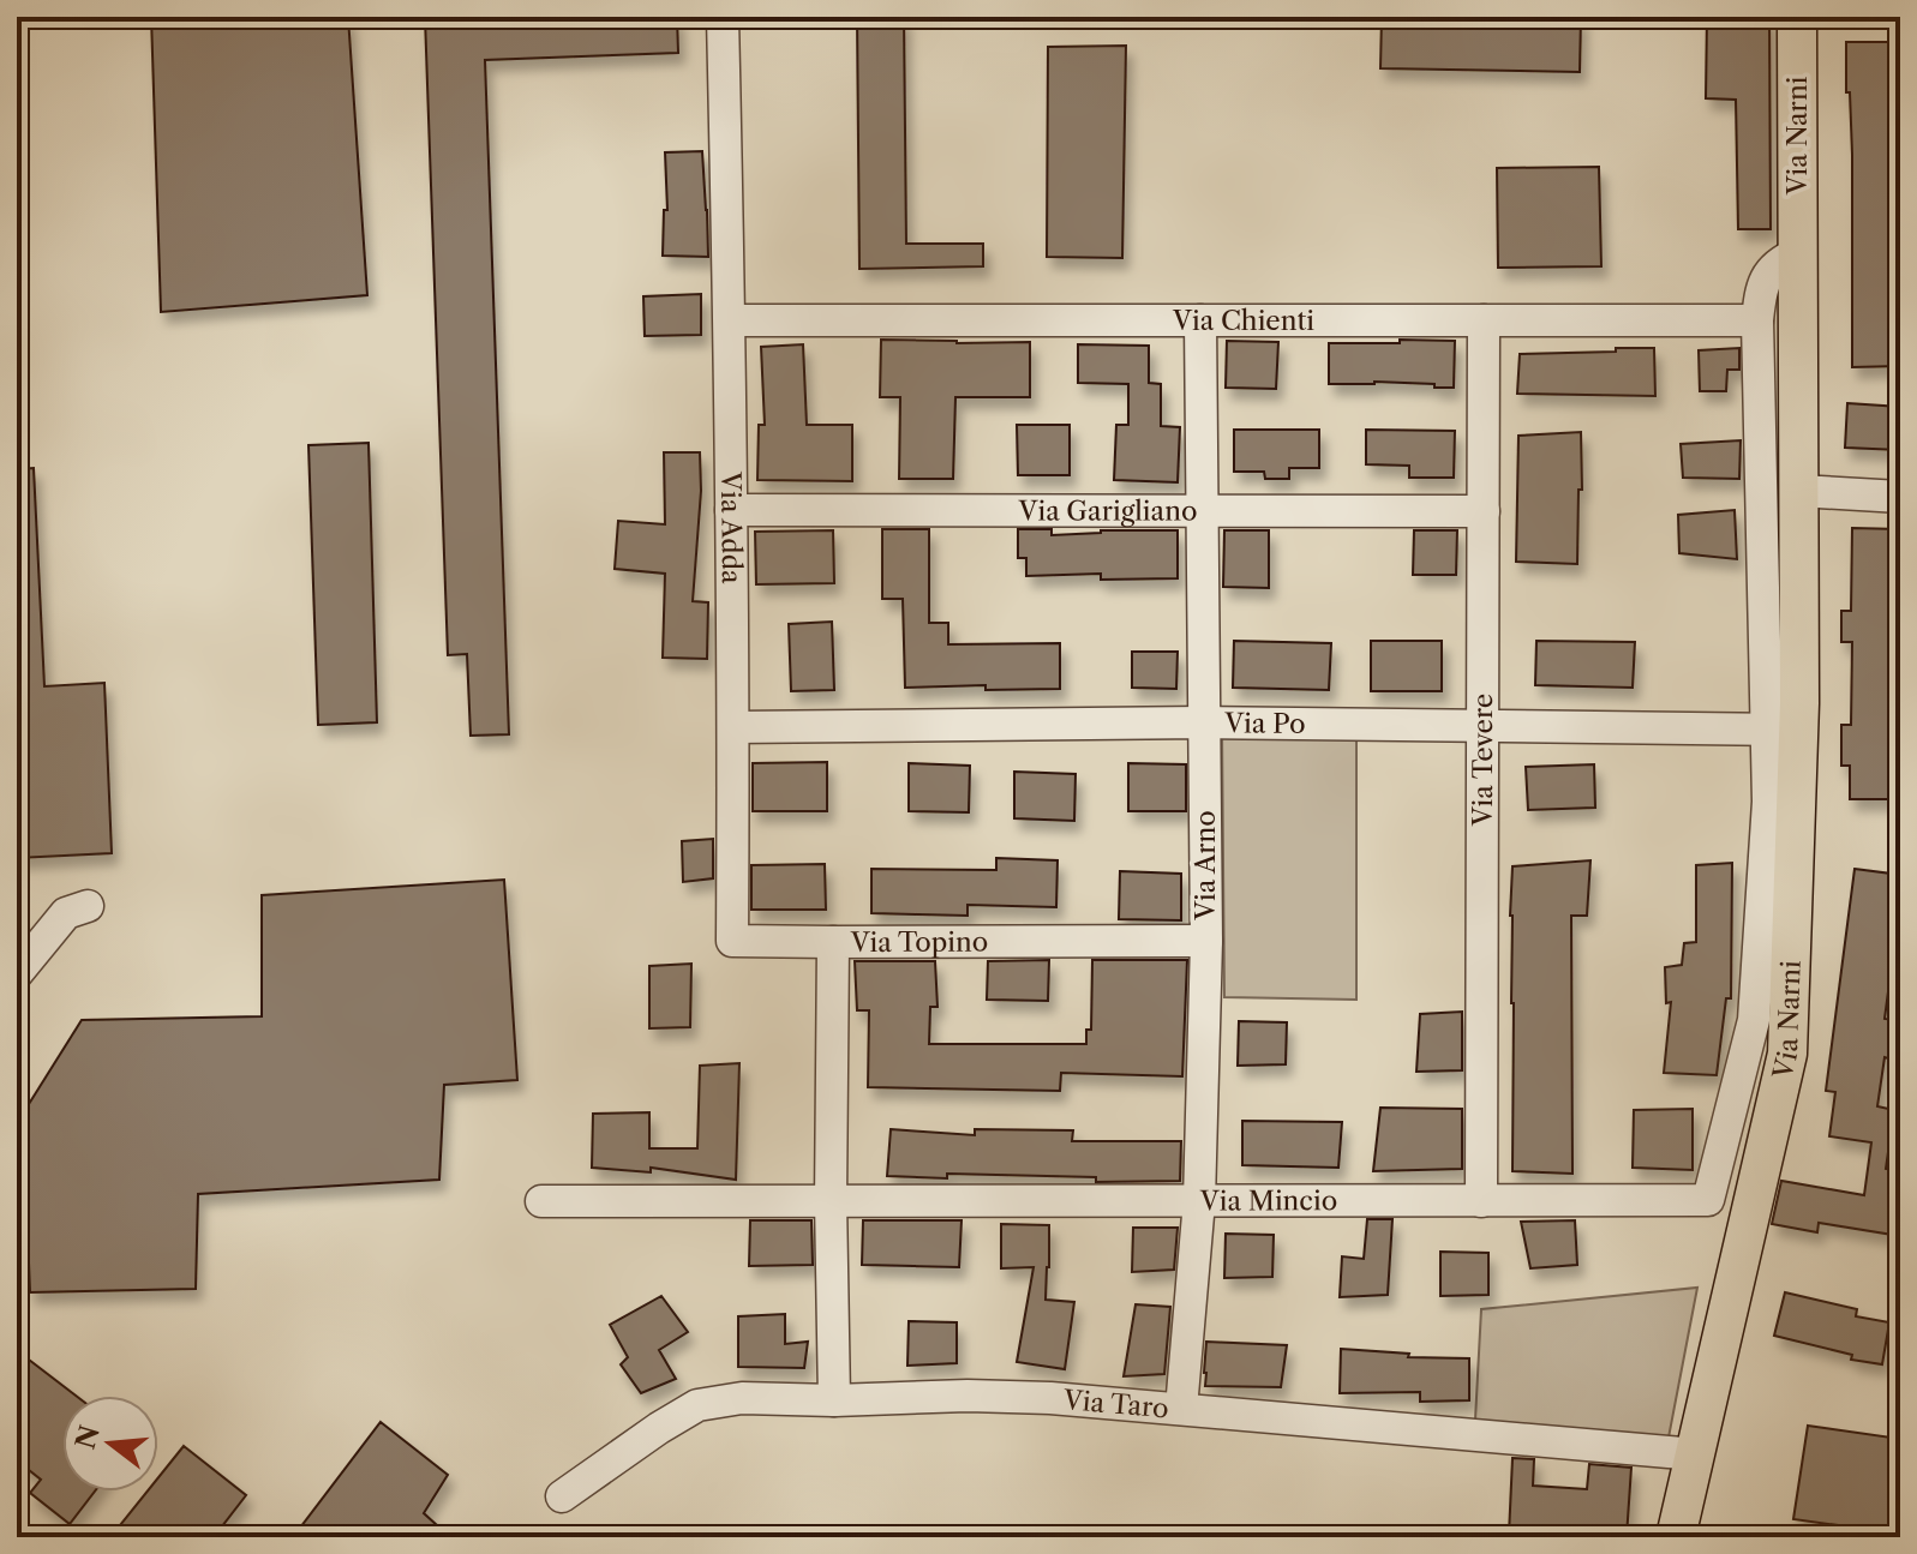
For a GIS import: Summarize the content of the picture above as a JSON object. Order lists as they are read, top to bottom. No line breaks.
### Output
{"streets":{"main road":["Via Narni"],"street":["Via Chienti","Via Garigliano","Via Adda","Via Po","Via Tevere","Via Arno","Via Topino","Via Mincio","Via Taro"]},"crossings":[["Via Narni","Via Chienti"],["Via Narni","Via Po"],["Via Narni","Via Mincio"],["Via Narni","Via Taro"],["Via Chienti","Via Adda"],["Via Chienti","Via Tevere"],["Via Chienti","Via Arno"],["Via Garigliano","Via Adda"],["Via Garigliano","Via Tevere"],["Via Garigliano","Via Arno"],["Via Adda","Via Po"],["Via Adda","Via Topino"],["Via Po","Via Tevere"],["Via Po","Via Arno"],["Via Tevere","Via Mincio"],["Via Arno","Via Topino"],["Via Arno","Via Mincio"],["Via Arno","Via Taro"],["Via Topino","Via Mincio"]],"north":"left"}
